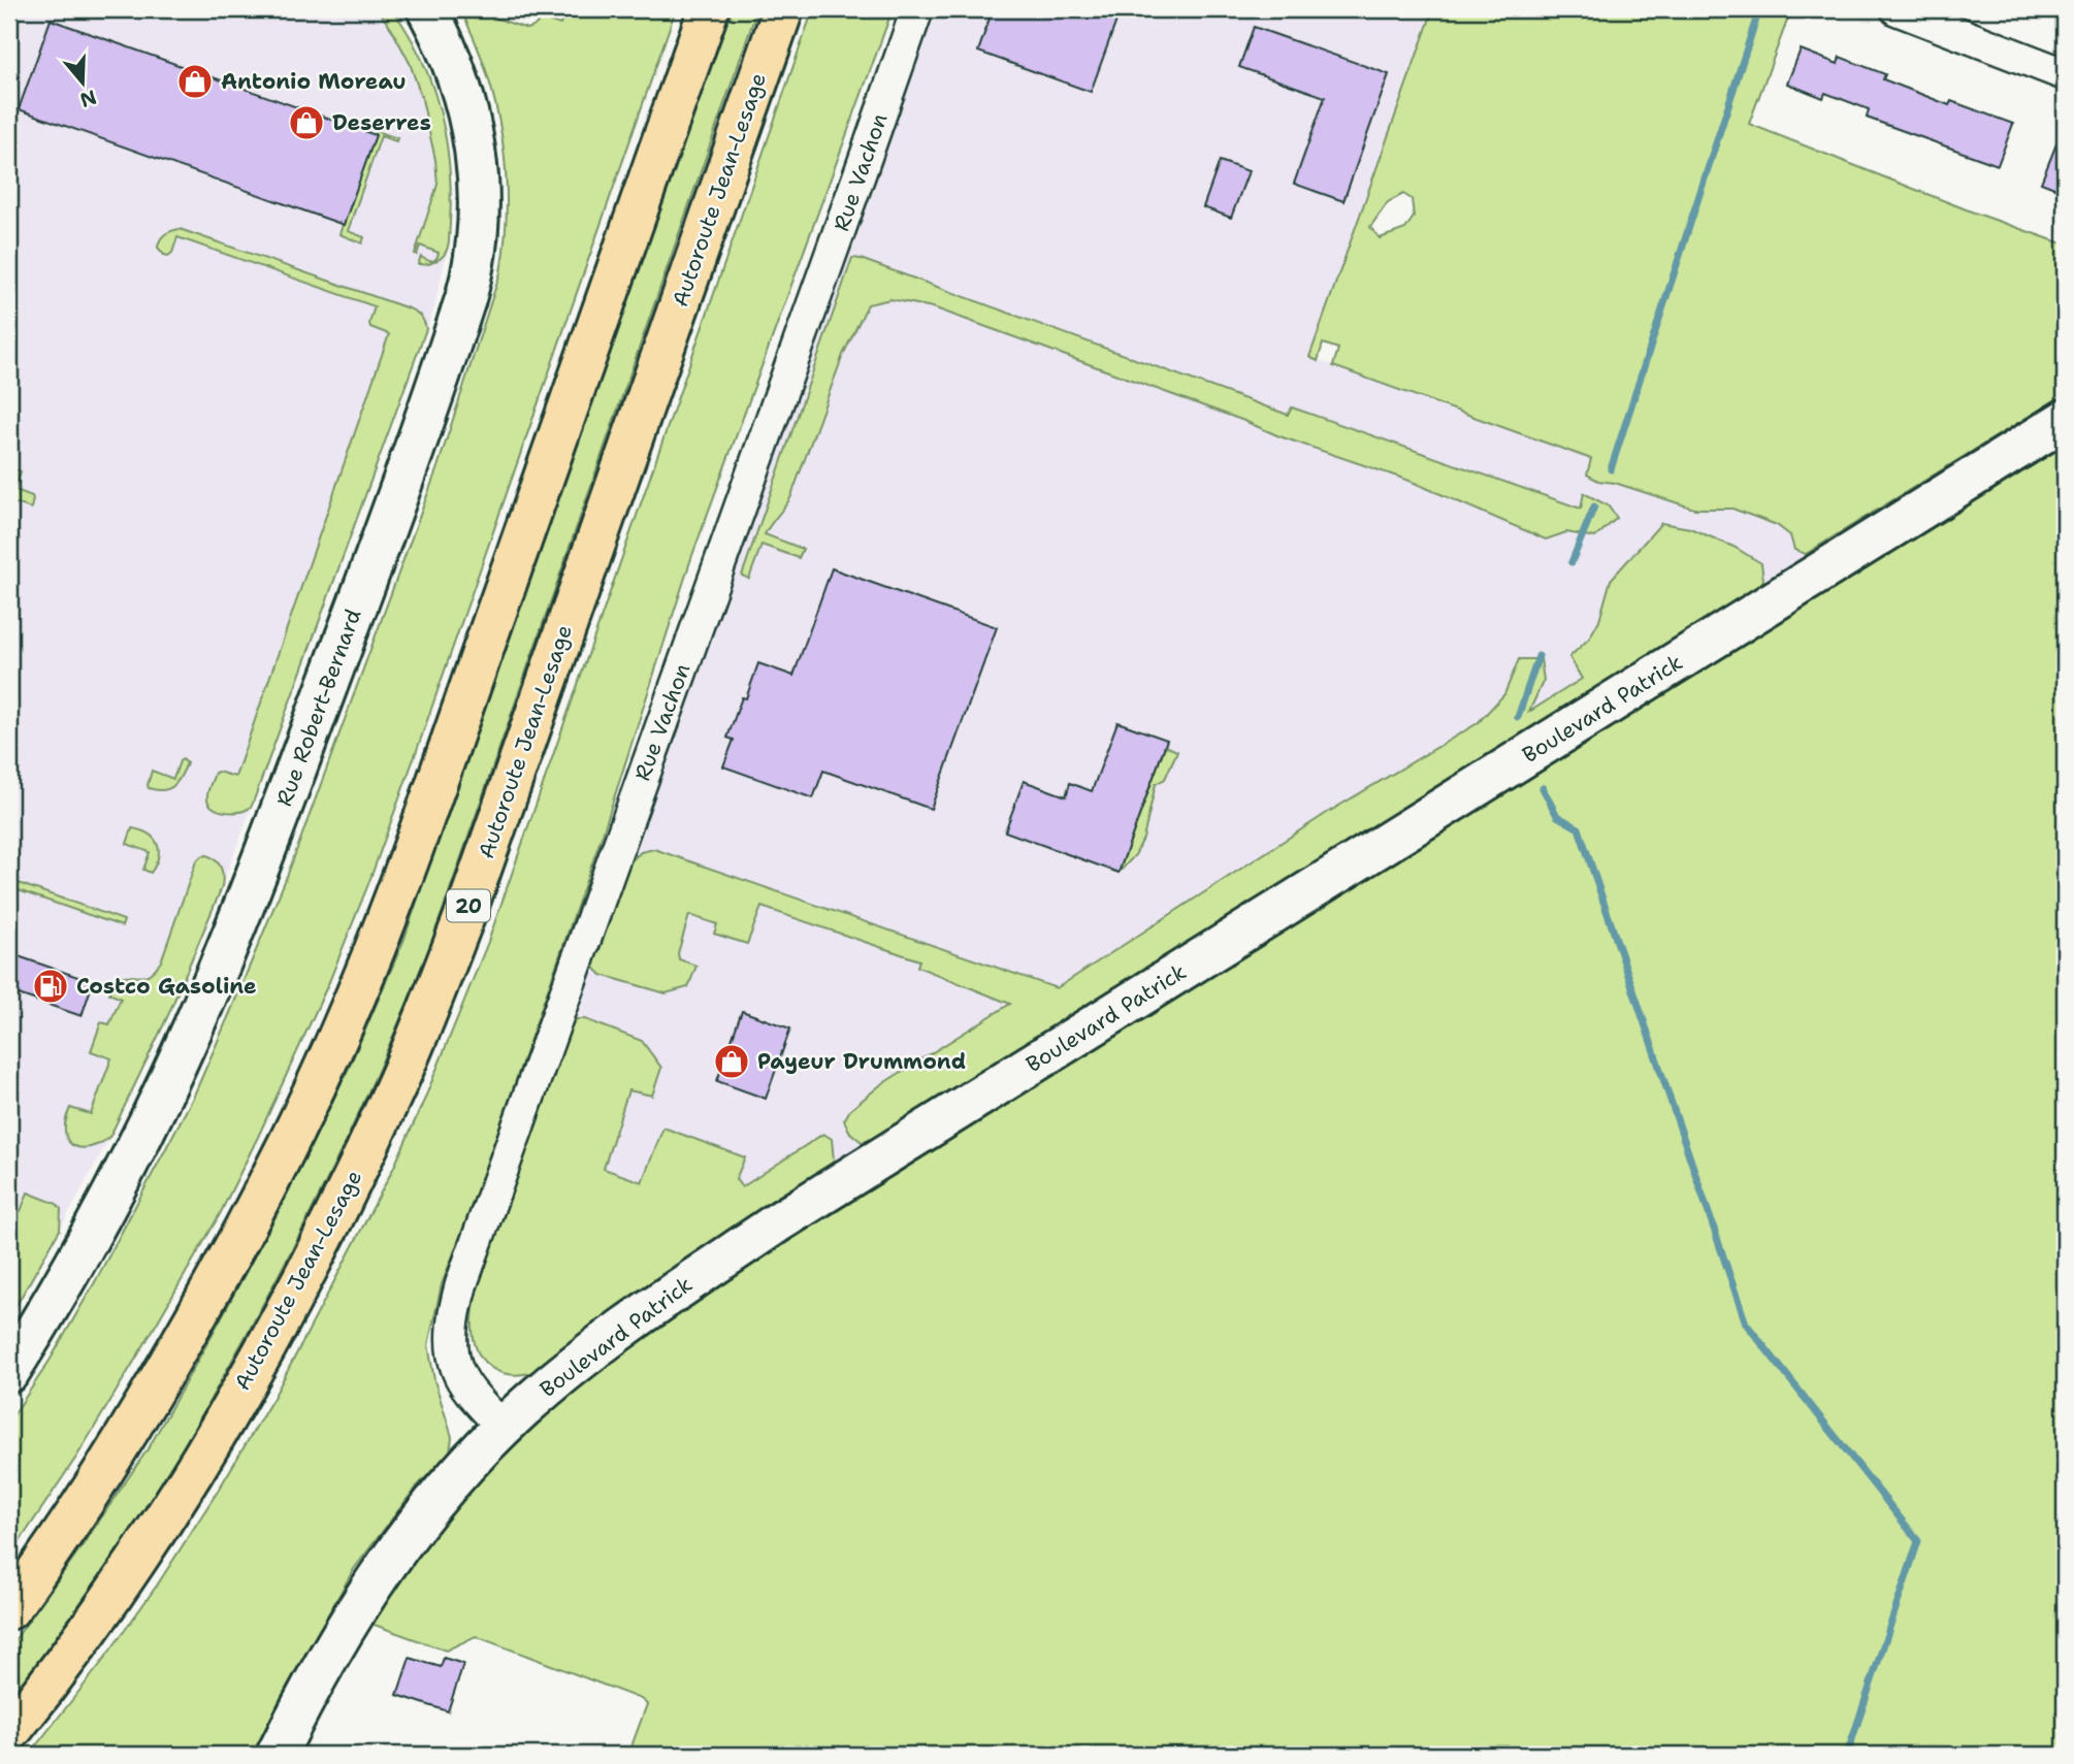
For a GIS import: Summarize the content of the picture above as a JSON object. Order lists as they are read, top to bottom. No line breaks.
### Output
{"streets":{"highway":["Autoroute Jean-Lesage","20"],"street":["Rue Vachon","Rue Robert-Bernard","Boulevard Patrick"]},"crossings":[["Rue Vachon","Boulevard Patrick"]],"places":{"shop":["Antonio Moreau","Deserres","Payeur Drummond"],"fuel station":["Costco Gasoline"]},"north":"bottom"}
